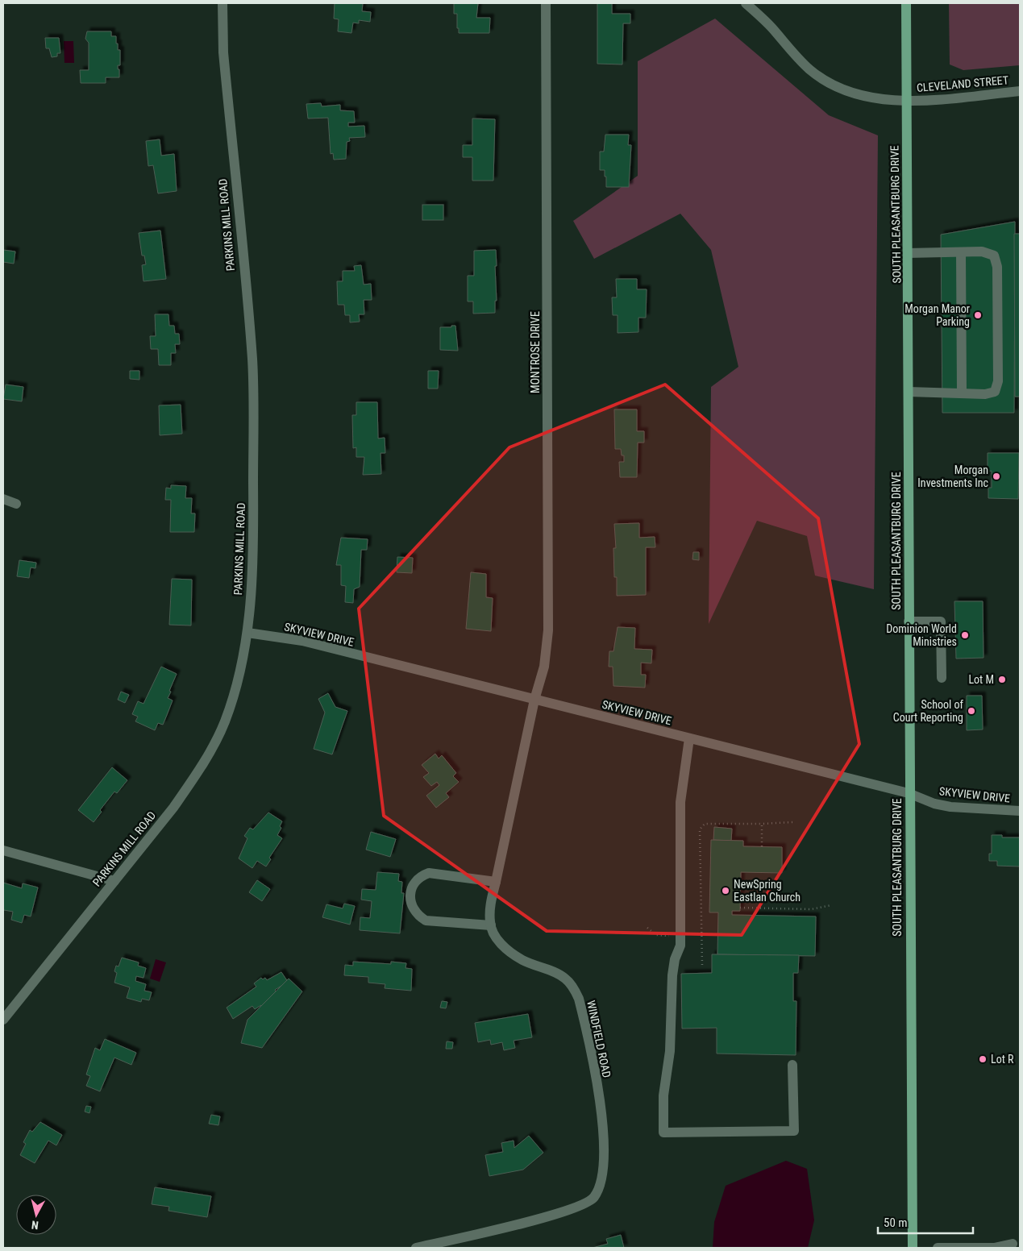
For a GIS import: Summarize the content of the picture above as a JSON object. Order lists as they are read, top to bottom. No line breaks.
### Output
{"streets":{"main road":["SOUTH PLEASANTBURG DRIVE"],"street":["CLEVELAND STREET","PARKINS MILL ROAD","MONTROSE DRIVE","SKYVIEW DRIVE","WINDFIELD ROAD"]},"crossings":[["CLEVELAND STREET","SOUTH PLEASANTBURG DRIVE"],["SOUTH PLEASANTBURG DRIVE","SKYVIEW DRIVE"],["PARKINS MILL ROAD","SKYVIEW DRIVE"],["MONTROSE DRIVE","SKYVIEW DRIVE"]],"places":["Morgan Manor Parking","Morgan Investments Inc","Dominion World Ministries","Lot M","School of Court Reporting","NewSpring Eastlan Church","Lot R"],"scale_bar":"50 m","north":"bottom"}
